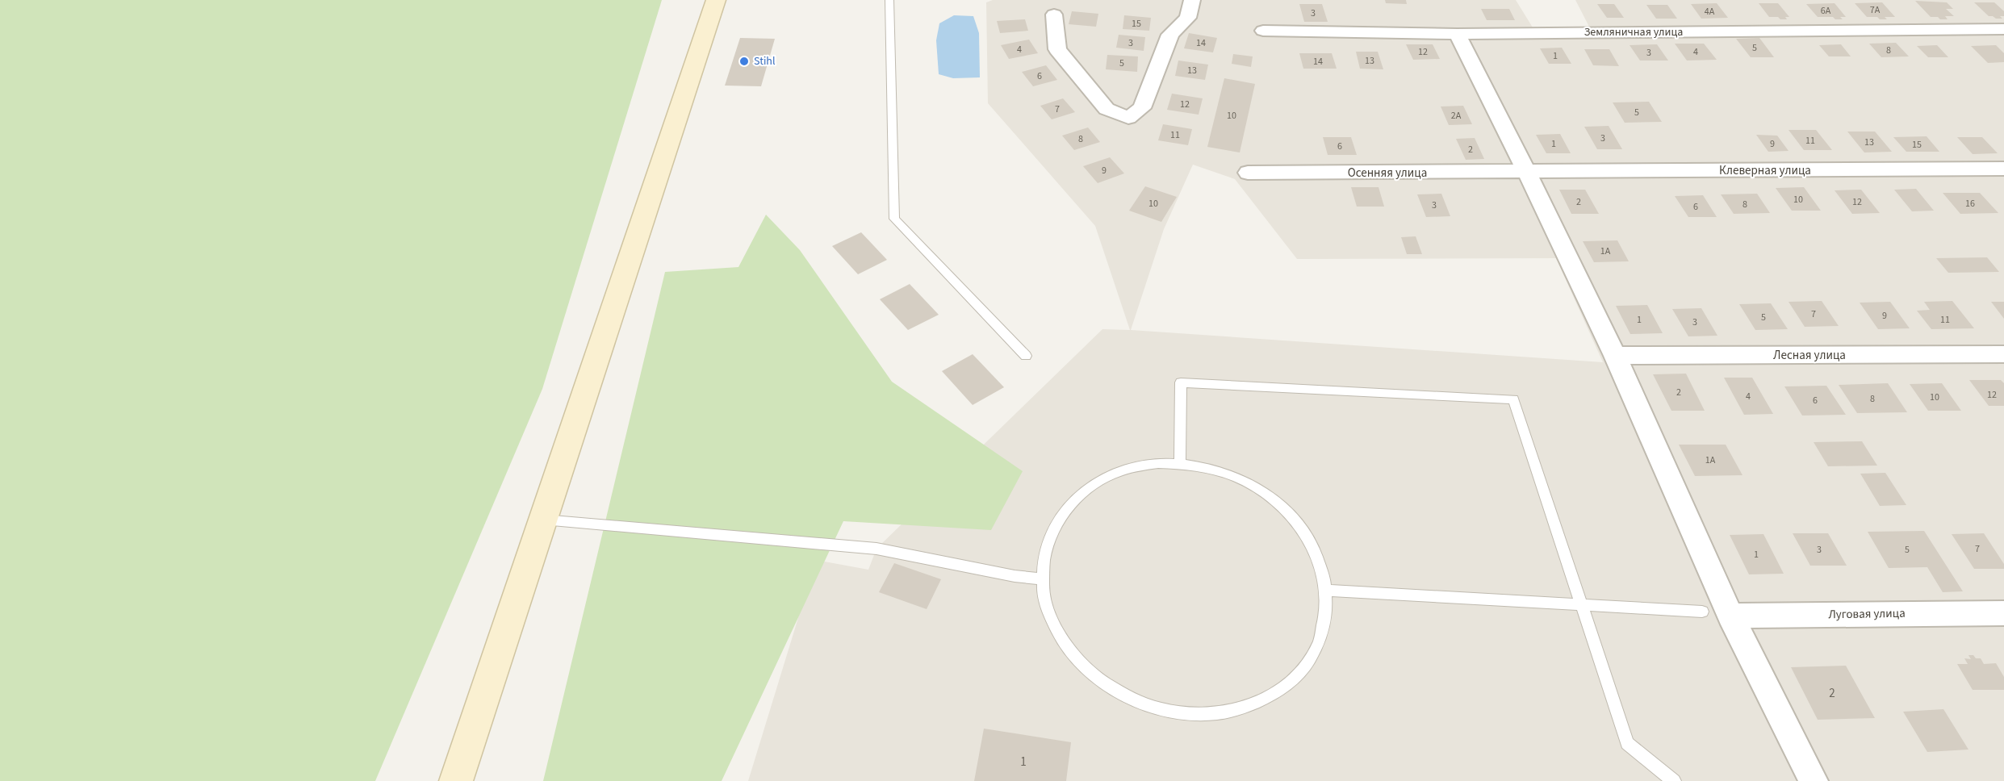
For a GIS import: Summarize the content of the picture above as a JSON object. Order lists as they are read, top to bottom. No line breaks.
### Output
{"streets":{"street":["Земляничная улица","Клеверная улица","Осенняя улица","Лесная улица","Луговая улица"]},"crossings":[["Клеверная улица","Осенняя улица"]],"places":["Stihl"],"house_numbers":["7А","6А","4А","3","15","3","14","5","4","8","12","4","3","1","13","14","5","13","6","12","7","5","10","2А","11","3","8","11","13","1","9","15","6","2","9","10","2","12","10","16","8","3","6","1А","7","9","5","1","11","3","2","12","4","10","8","6","1А","7","3","5","1","2","1"]}
